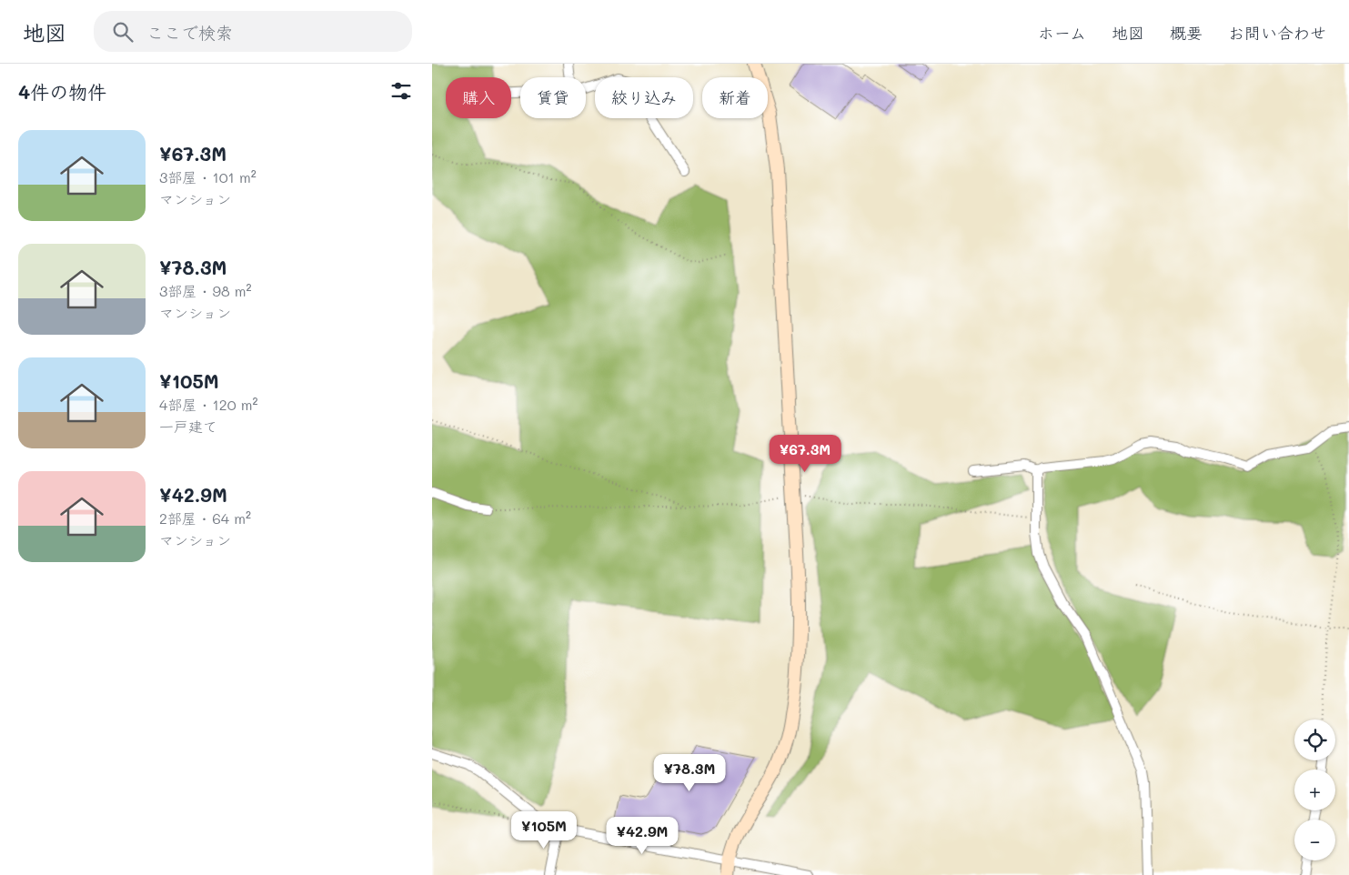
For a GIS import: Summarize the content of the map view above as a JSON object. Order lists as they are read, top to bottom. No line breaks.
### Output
{"page":{"header":"地図","search":"ここで検索","nav":["ホーム","地図","概要","お問い合わせ"],"heading":"4件の物件","chip":["購入","賃貸","絞り込み","新着"],"list":[{"name":"¥67.3M","note":"3部屋 · 101 m² · マンション"},{"name":"¥78.3M","note":"3部屋 · 98 m² · マンション"},{"name":"¥105M","note":"4部屋 · 120 m² · 一戸建て"},{"name":"¥42.9M","note":"2部屋 · 64 m² · マンション"}],"price":["¥67.3M","¥78.3M","¥105M","¥42.9M"],"map_buttons":["+","−"]}}
